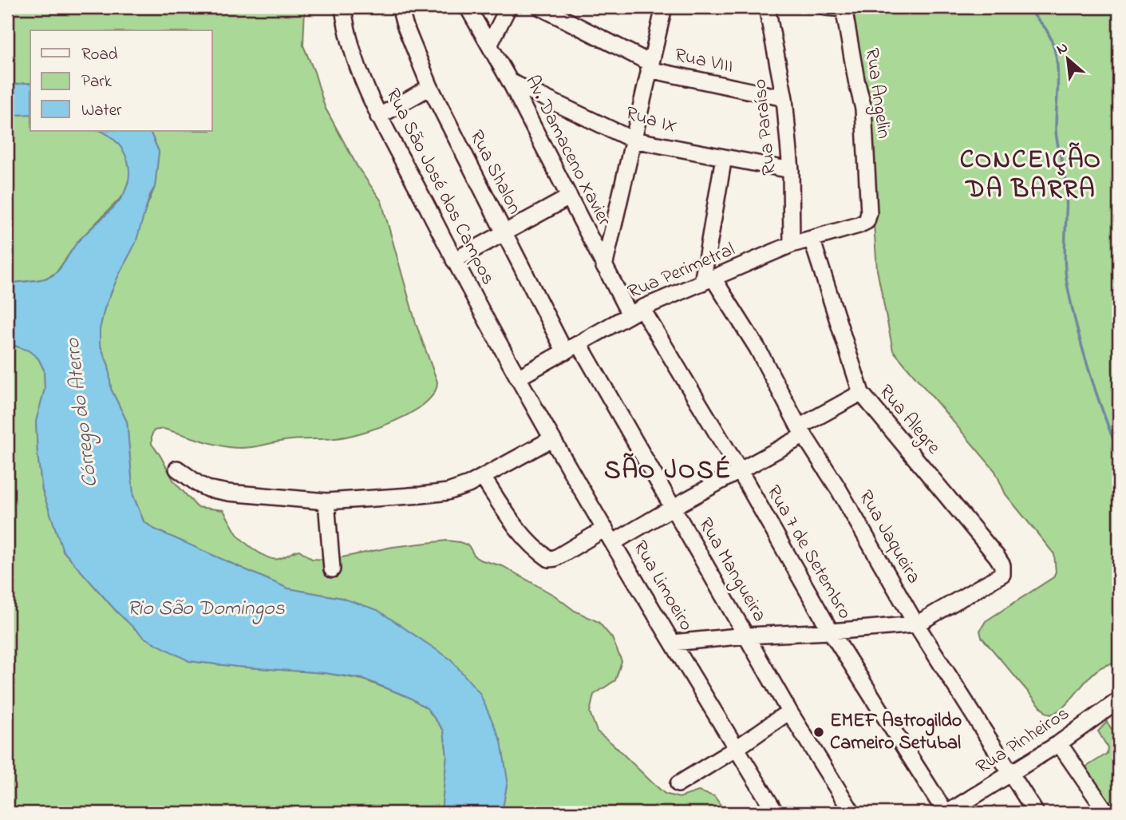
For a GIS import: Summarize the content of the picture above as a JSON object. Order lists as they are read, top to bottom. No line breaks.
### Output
{"streets":{"street":["Rua VIII","Rua Angelin","Rua IX","Rua Paraíso","Av. Damaceno Xavier","Rua Shalon","Rua São José dos Campos","Rua Perimetral","Rua Alegre","Rua Jaqueira","Rua 7 de Setembro","Rua Mangueira","Rua Limoeiro","Rua Pinheiros"]},"crossings":[["Rua VIII","Rua Paraíso"],["Rua Angelin","Rua Perimetral"],["Rua IX","Rua Paraíso"],["Rua IX","Av. Damaceno Xavier"],["Rua Paraíso","Rua Perimetral"],["Av. Damaceno Xavier","Rua Perimetral"],["Av. Damaceno Xavier","Rua 7 de Setembro"],["Rua Shalon","Rua Perimetral"],["Rua São José dos Campos","Rua Perimetral"],["Rua São José dos Campos","Rua Limoeiro"],["Rua Perimetral","Rua Alegre"],["Rua Perimetral","Rua Jaqueira"],["Rua Perimetral","Rua 7 de Setembro"],["Rua Perimetral","Rua Mangueira"],["Rua Perimetral","Rua Limoeiro"],["Rua Alegre","Rua Jaqueira"],["Rua Jaqueira","Rua Pinheiros"],["Rua 7 de Setembro","Rua Pinheiros"]],"districts":["CONCEIÇÃO DA BARRA","SÃO JOSÉ"],"water":["Córrego do Aterro","Rio São Domingos"],"places":["EMEF Astrogildo Carneiro Setubal"],"legend":["Road","Park","Water"],"north":"top left"}
